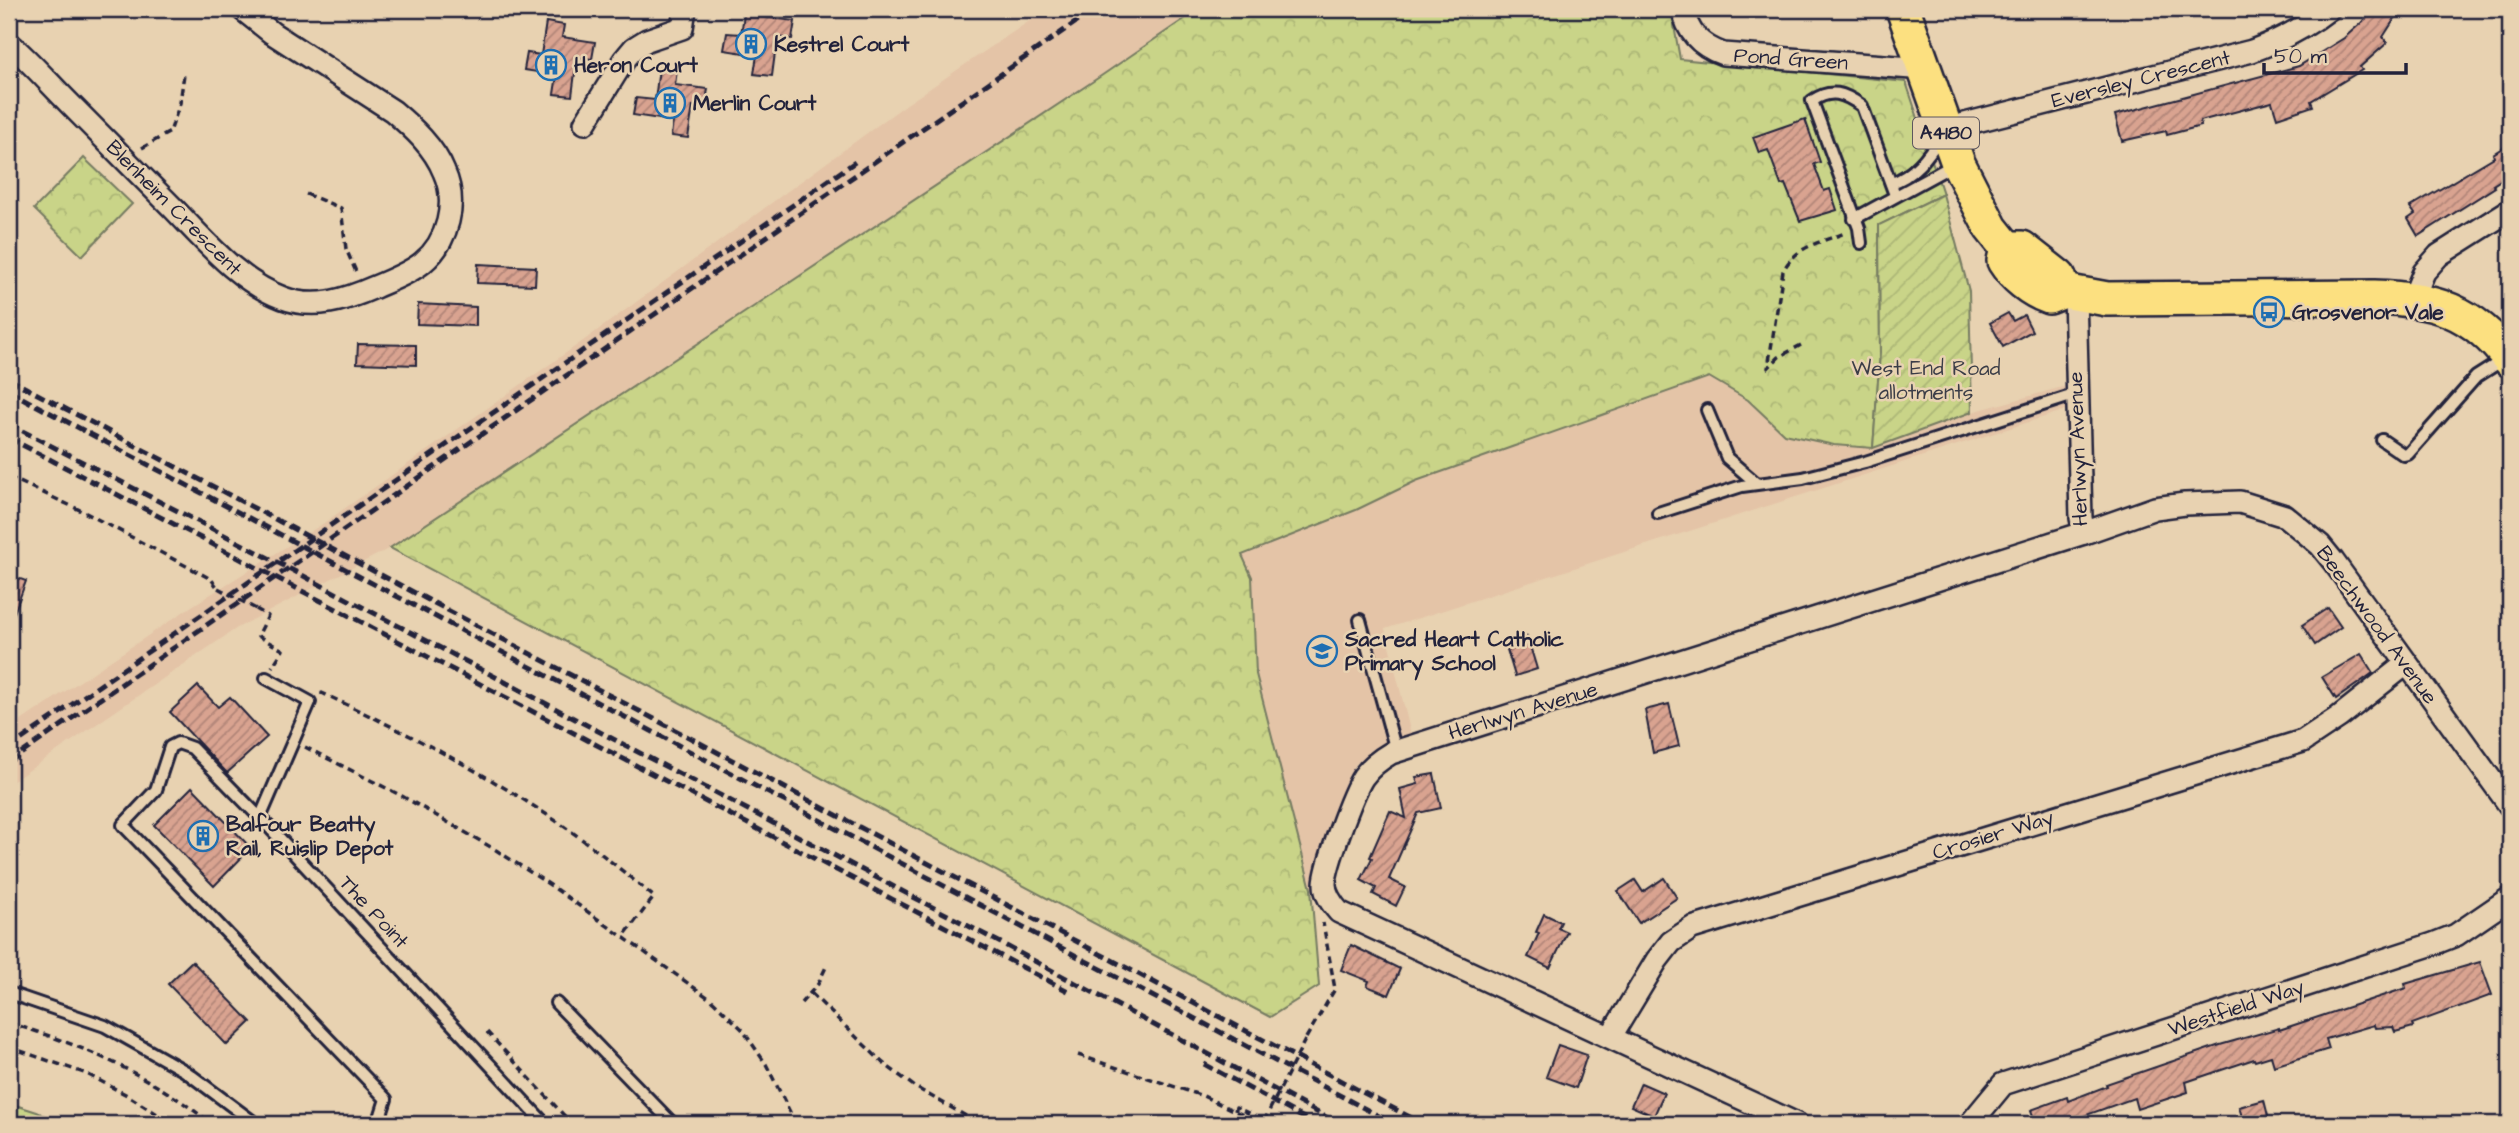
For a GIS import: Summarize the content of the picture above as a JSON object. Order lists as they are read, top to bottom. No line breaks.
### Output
{"streets":{"main road":["A4180"],"street":["Pond Green","Eversley Crescent","Blenheim Crescent","Herlwyn Avenue","Beechwood Avenue","Crosier Way","Westfield Way"],"lane":["The Point"]},"crossings":[["Pond Green","A4180"],["Eversley Crescent","A4180"],["A4180","Herlwyn Avenue"],["Herlwyn Avenue","Beechwood Avenue"],["Beechwood Avenue","Crosier Way"]],"parks":["West End Road allotments"],"places":{"building":["Kestrel Court","Heron Court","Merlin Court","Balfour Beatty Rail, Ruislip Depot"],"bus stop":["Grosvenor Vale"],"school or university":["Sacred Heart Catholic Primary School"]},"scale_bar":"50 m"}
